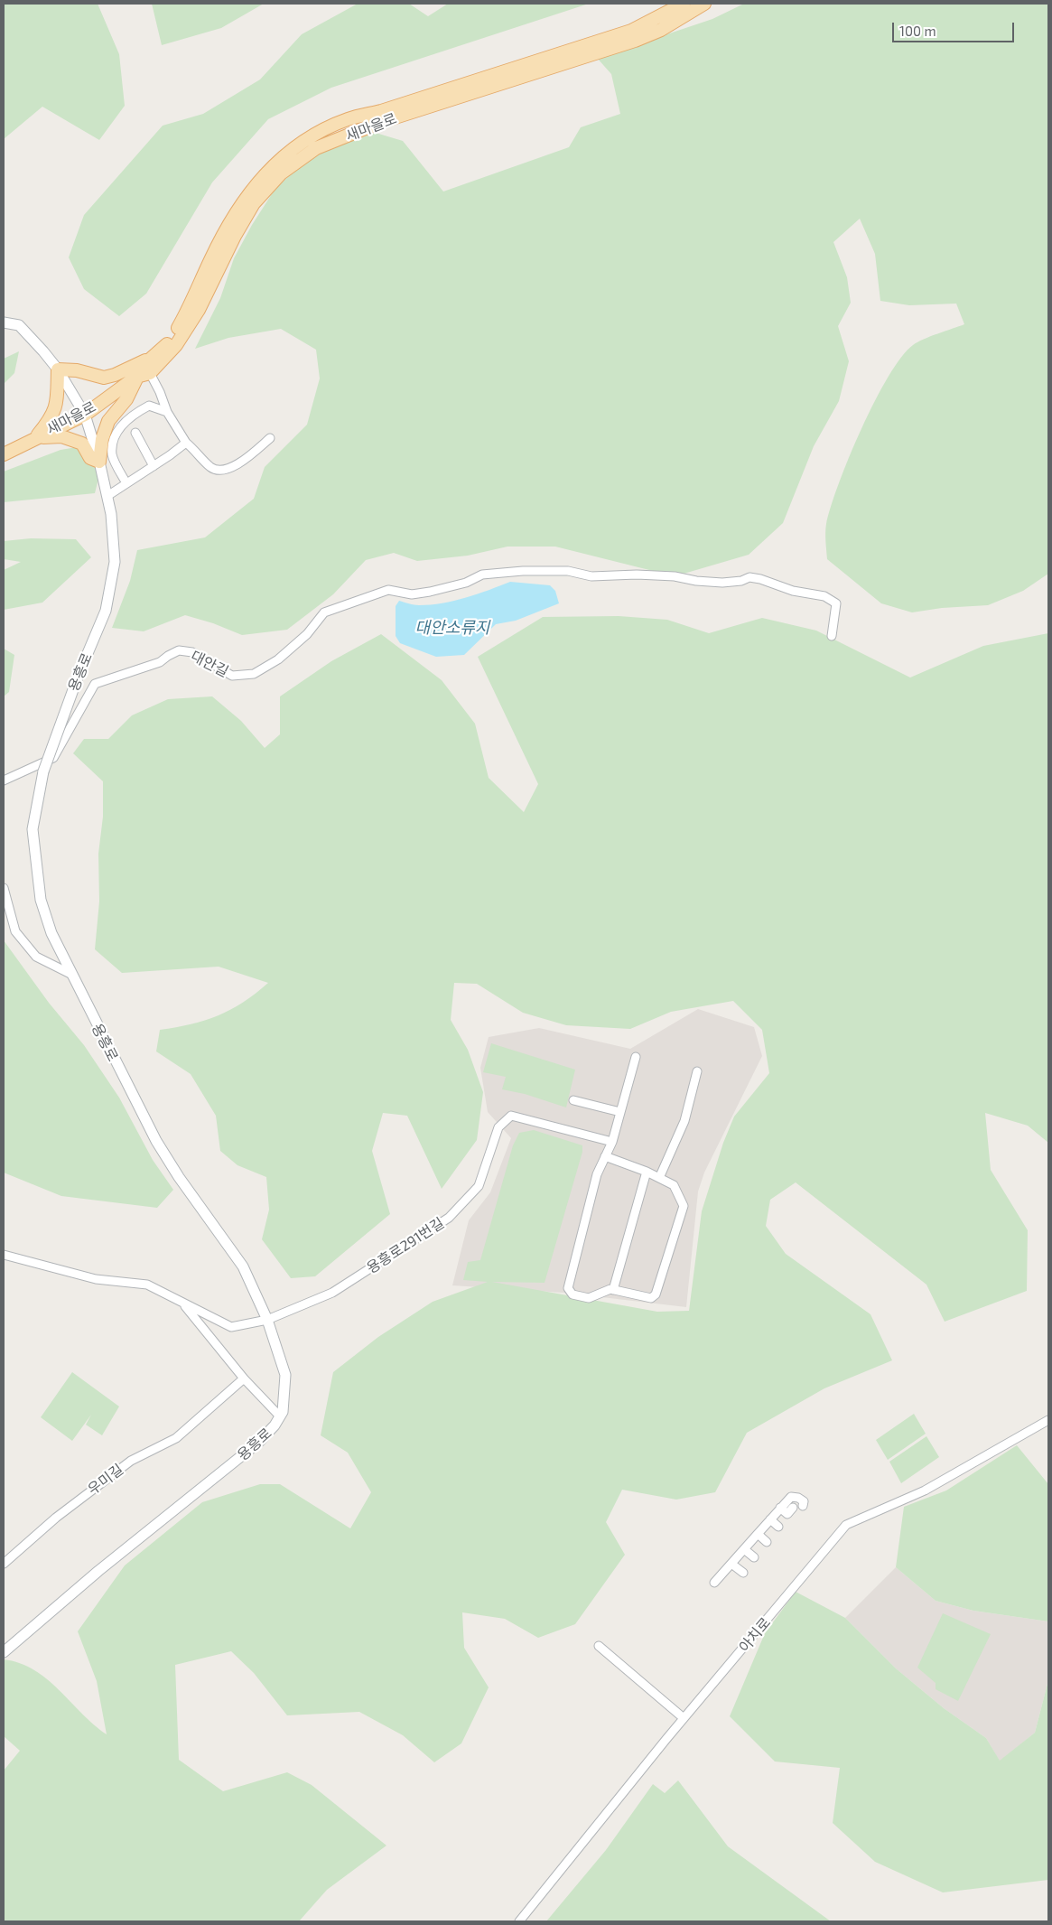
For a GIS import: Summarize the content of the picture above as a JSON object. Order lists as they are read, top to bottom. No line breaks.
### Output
{"streets":{"main road":["새마을로","용흥로"],"street":["대안길","용흥로291번길","우미길","아치로"]},"crossings":[["새마을로","용흥로"],["용흥로","용흥로291번길"]],"water":["대안소류지"],"scale_bar":"100 m"}
